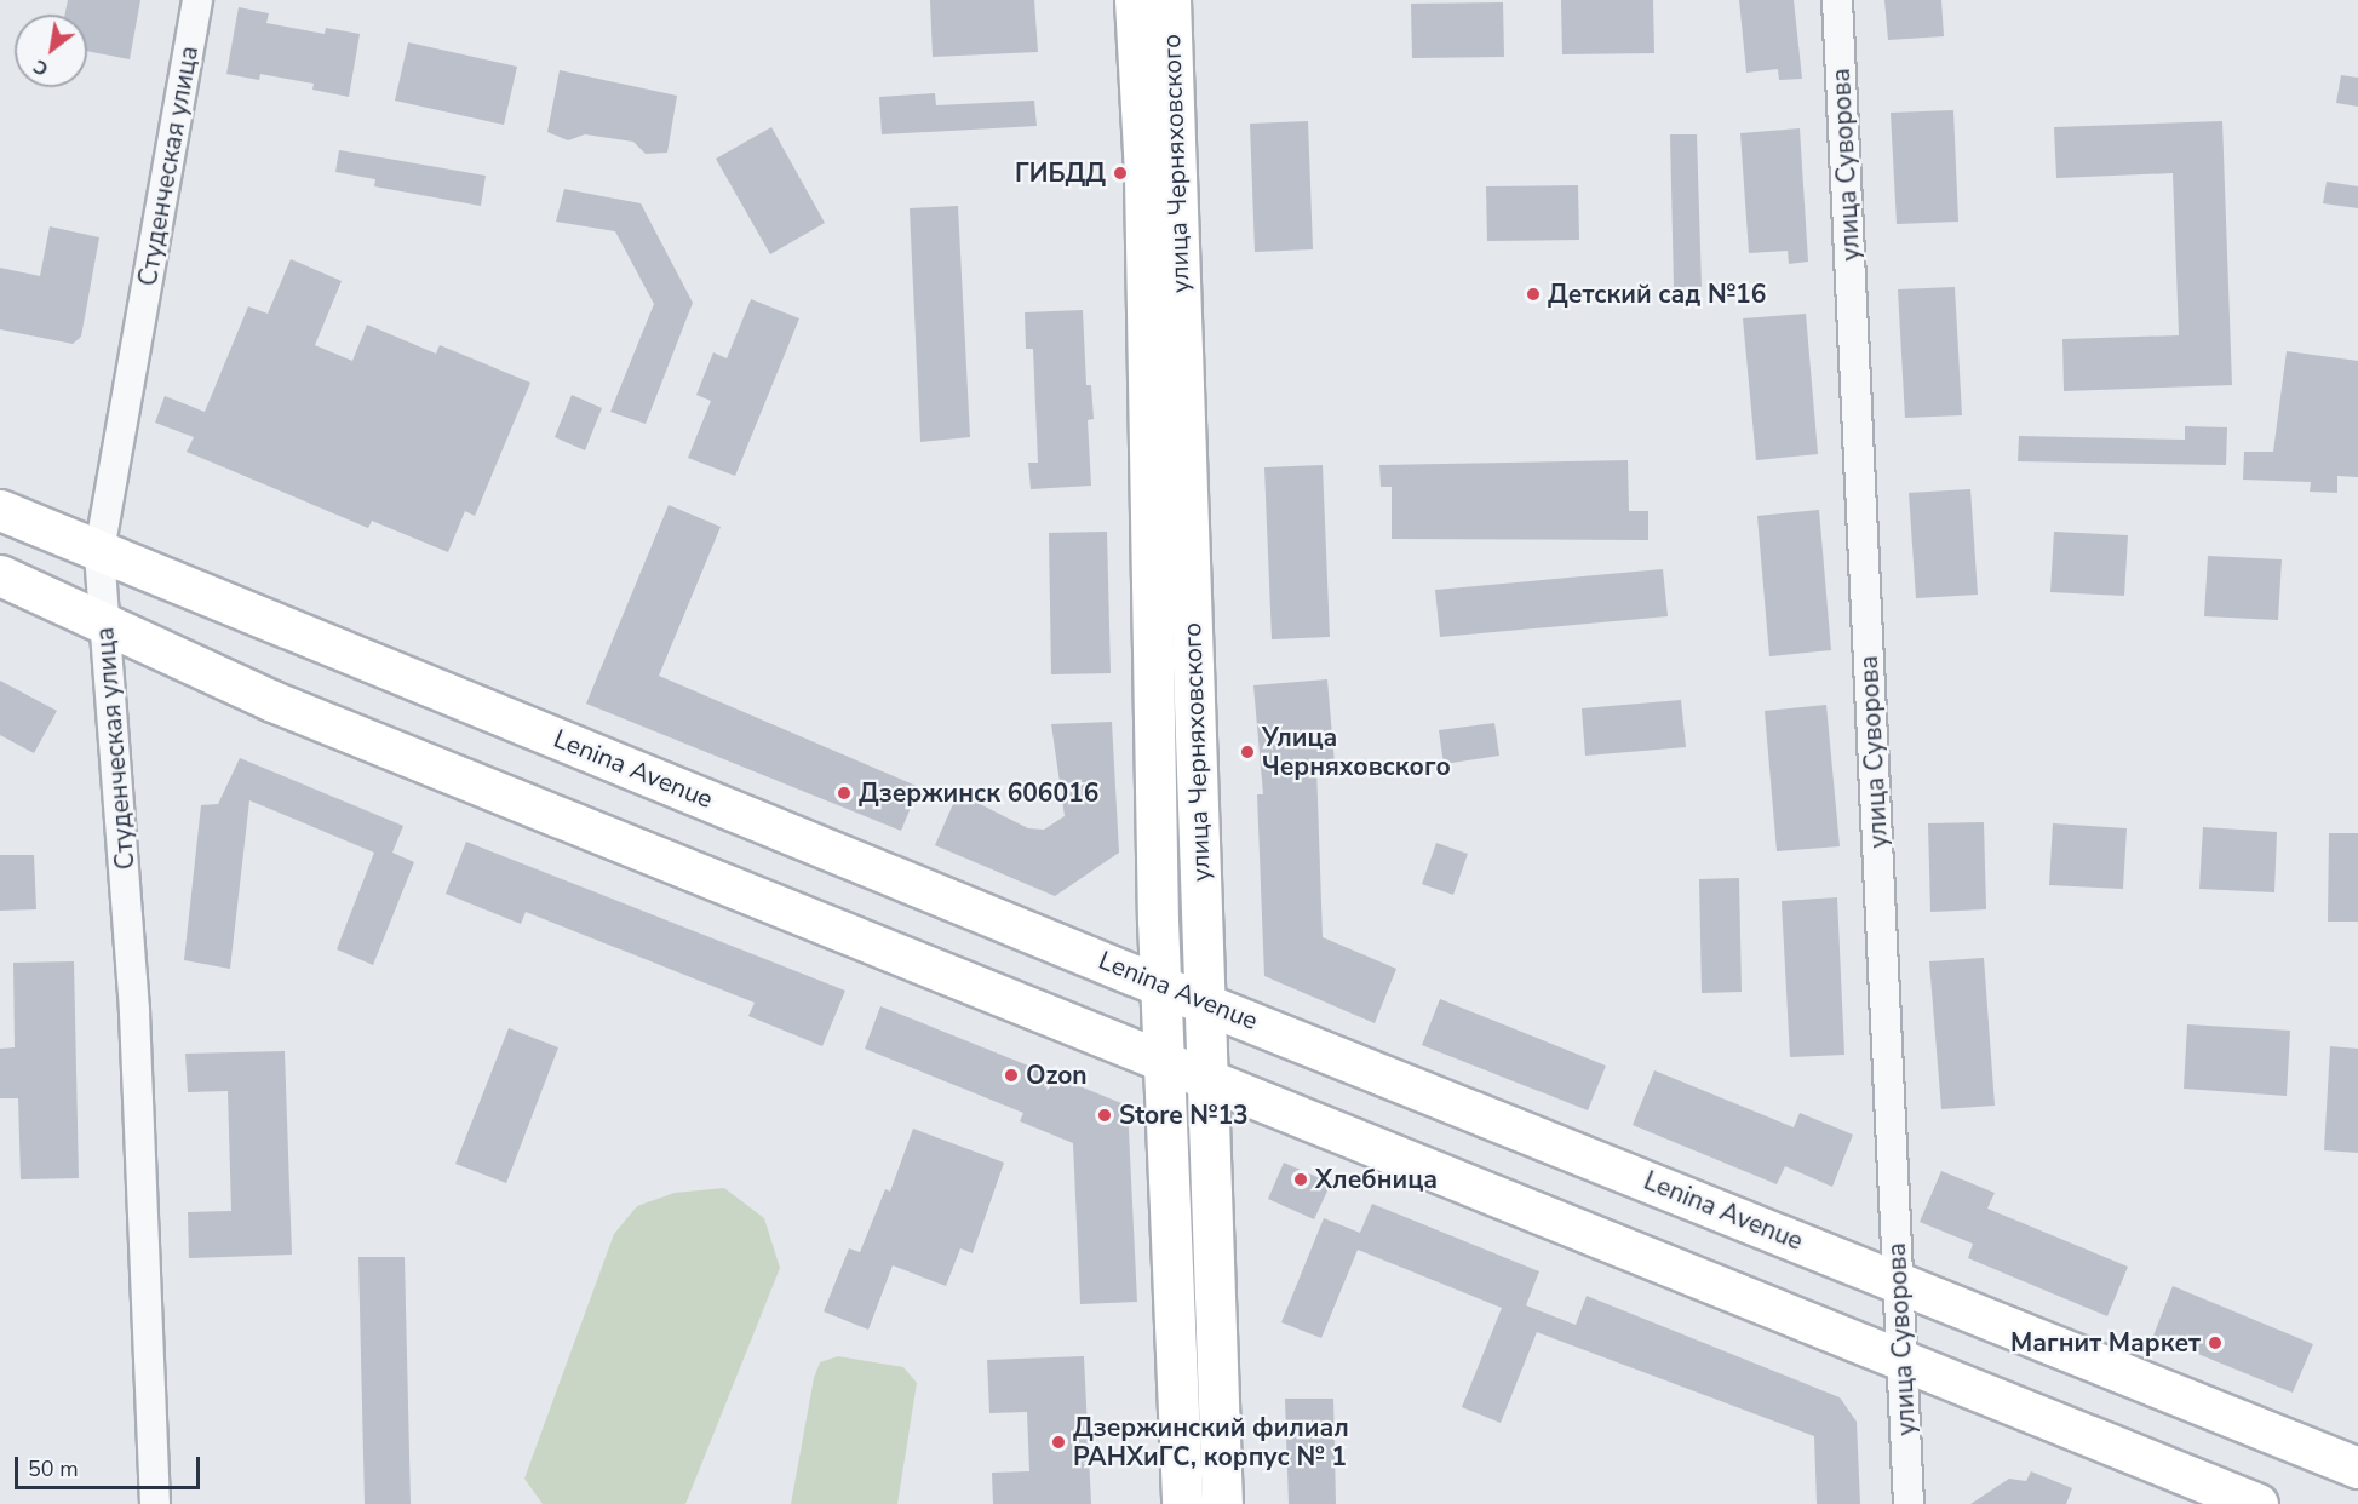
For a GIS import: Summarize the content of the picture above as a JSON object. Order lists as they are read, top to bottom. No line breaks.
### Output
{"streets":{"main road":["улица Черняховского","Lenina Avenue"],"street":["улица Суворова","Студенческая улица"]},"crossings":[["улица Черняховского","Lenina Avenue"],["улица Суворова","Lenina Avenue"],["Студенческая улица","Lenina Avenue"]],"places":["ГИБДД","Детский сад №16","Улица Черняховского","Дзержинск 606016","Ozon","Store №13","Хлебница","Магнит Маркет","Дзержинский филиал РАНХиГС, корпус № 1"],"scale_bar":"50 m","north":"bottom left"}
